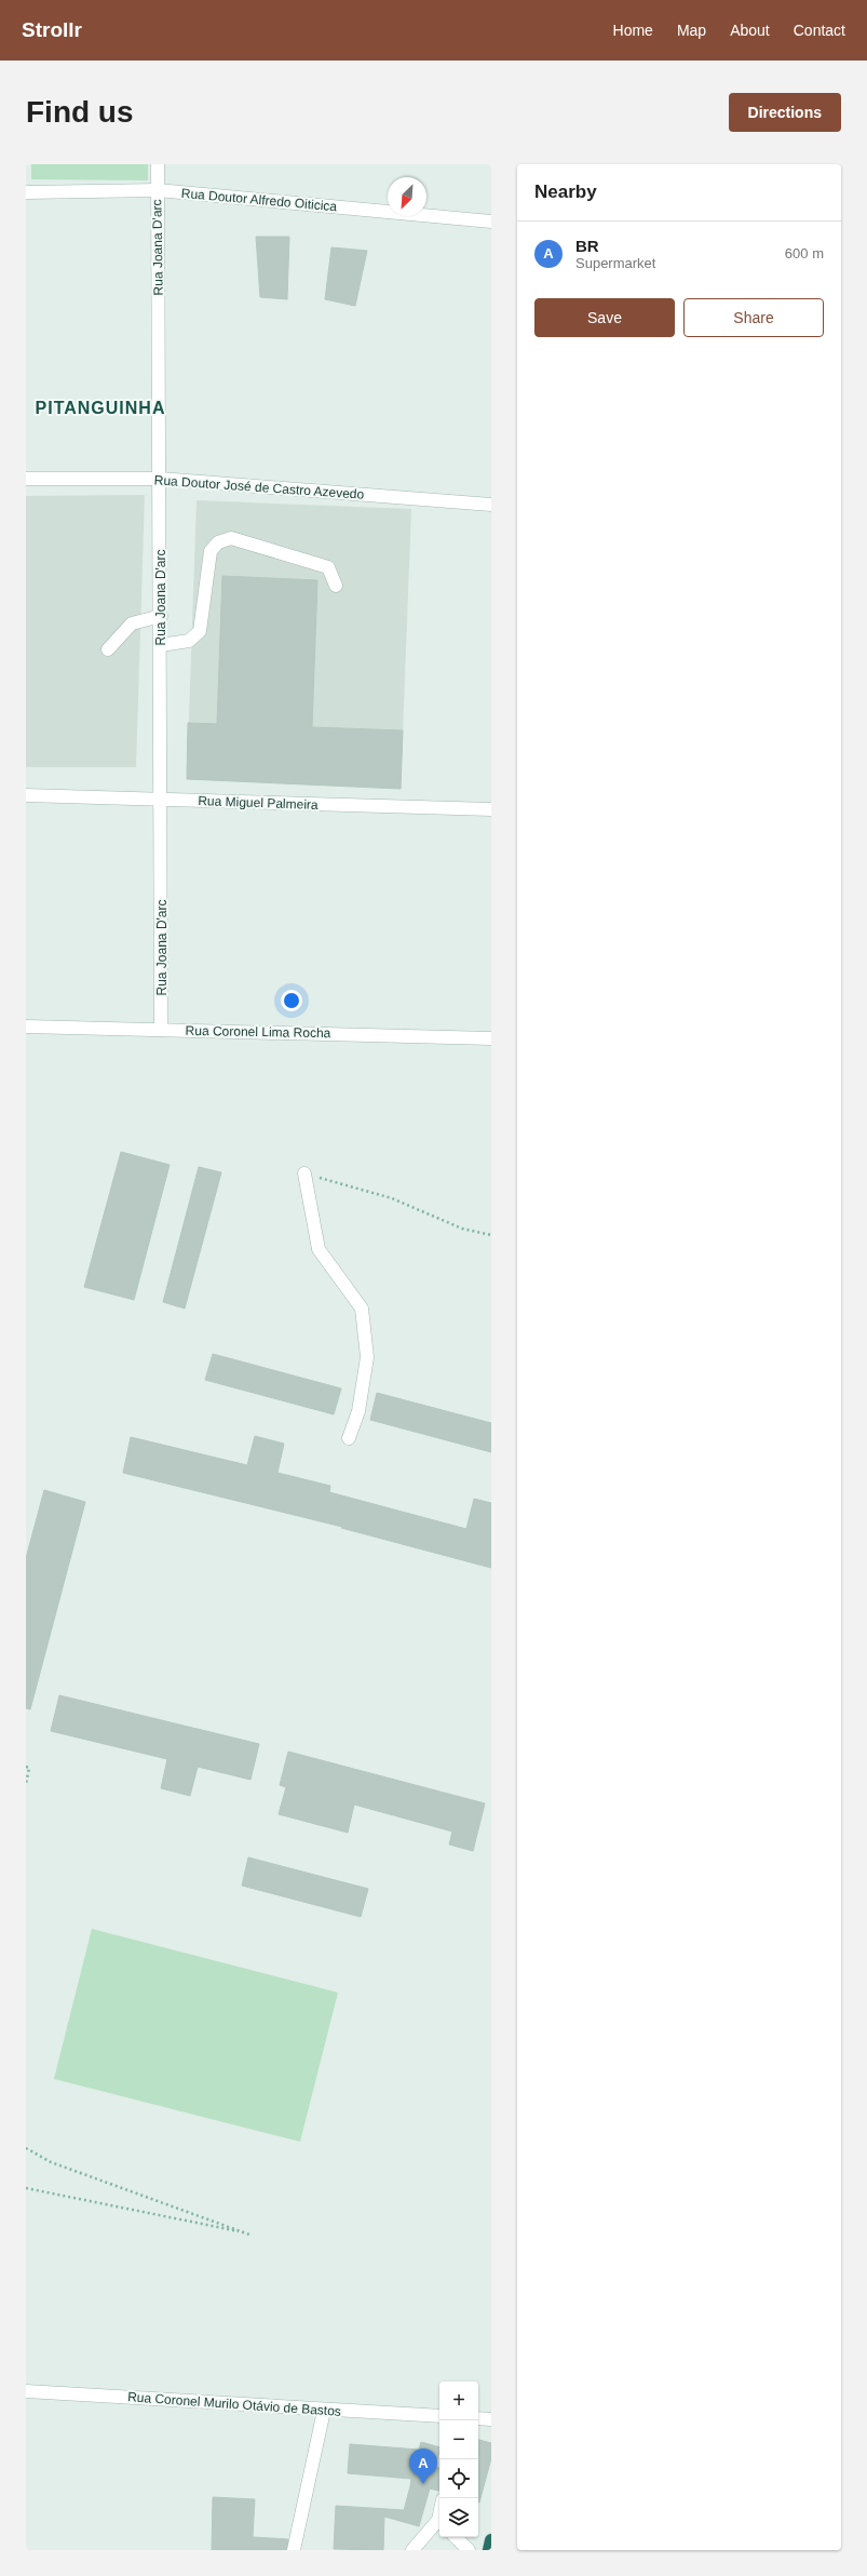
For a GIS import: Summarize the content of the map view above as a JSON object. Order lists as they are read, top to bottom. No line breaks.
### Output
{"streets":{"street":["Rua Doutor Alfredo Oiticica","Rua Joana D'arc","Rua Doutor José de Castro Azevedo","Rua Miguel Palmeira","Rua Coronel Lima Rocha","Rua Coronel Murilo Otávio de Bastos"]},"crossings":[["Rua Doutor Alfredo Oiticica","Rua Joana D'arc"],["Rua Joana D'arc","Rua Doutor José de Castro Azevedo"],["Rua Joana D'arc","Rua Miguel Palmeira"],["Rua Joana D'arc","Rua Coronel Lima Rocha"]],"districts":["PITANGUINHA"],"north":"bottom left","page":{"header":"Strollr","nav":["Home","Map","About","Contact"],"buttons":["Directions",["Save","Share"]],"title":"Find us","heading":"Nearby","list":[{"mark":"A","name":"BR","note":"Supermarket","value":"600 m"}],"map_buttons":["+","−"],"pins":"A"}}
